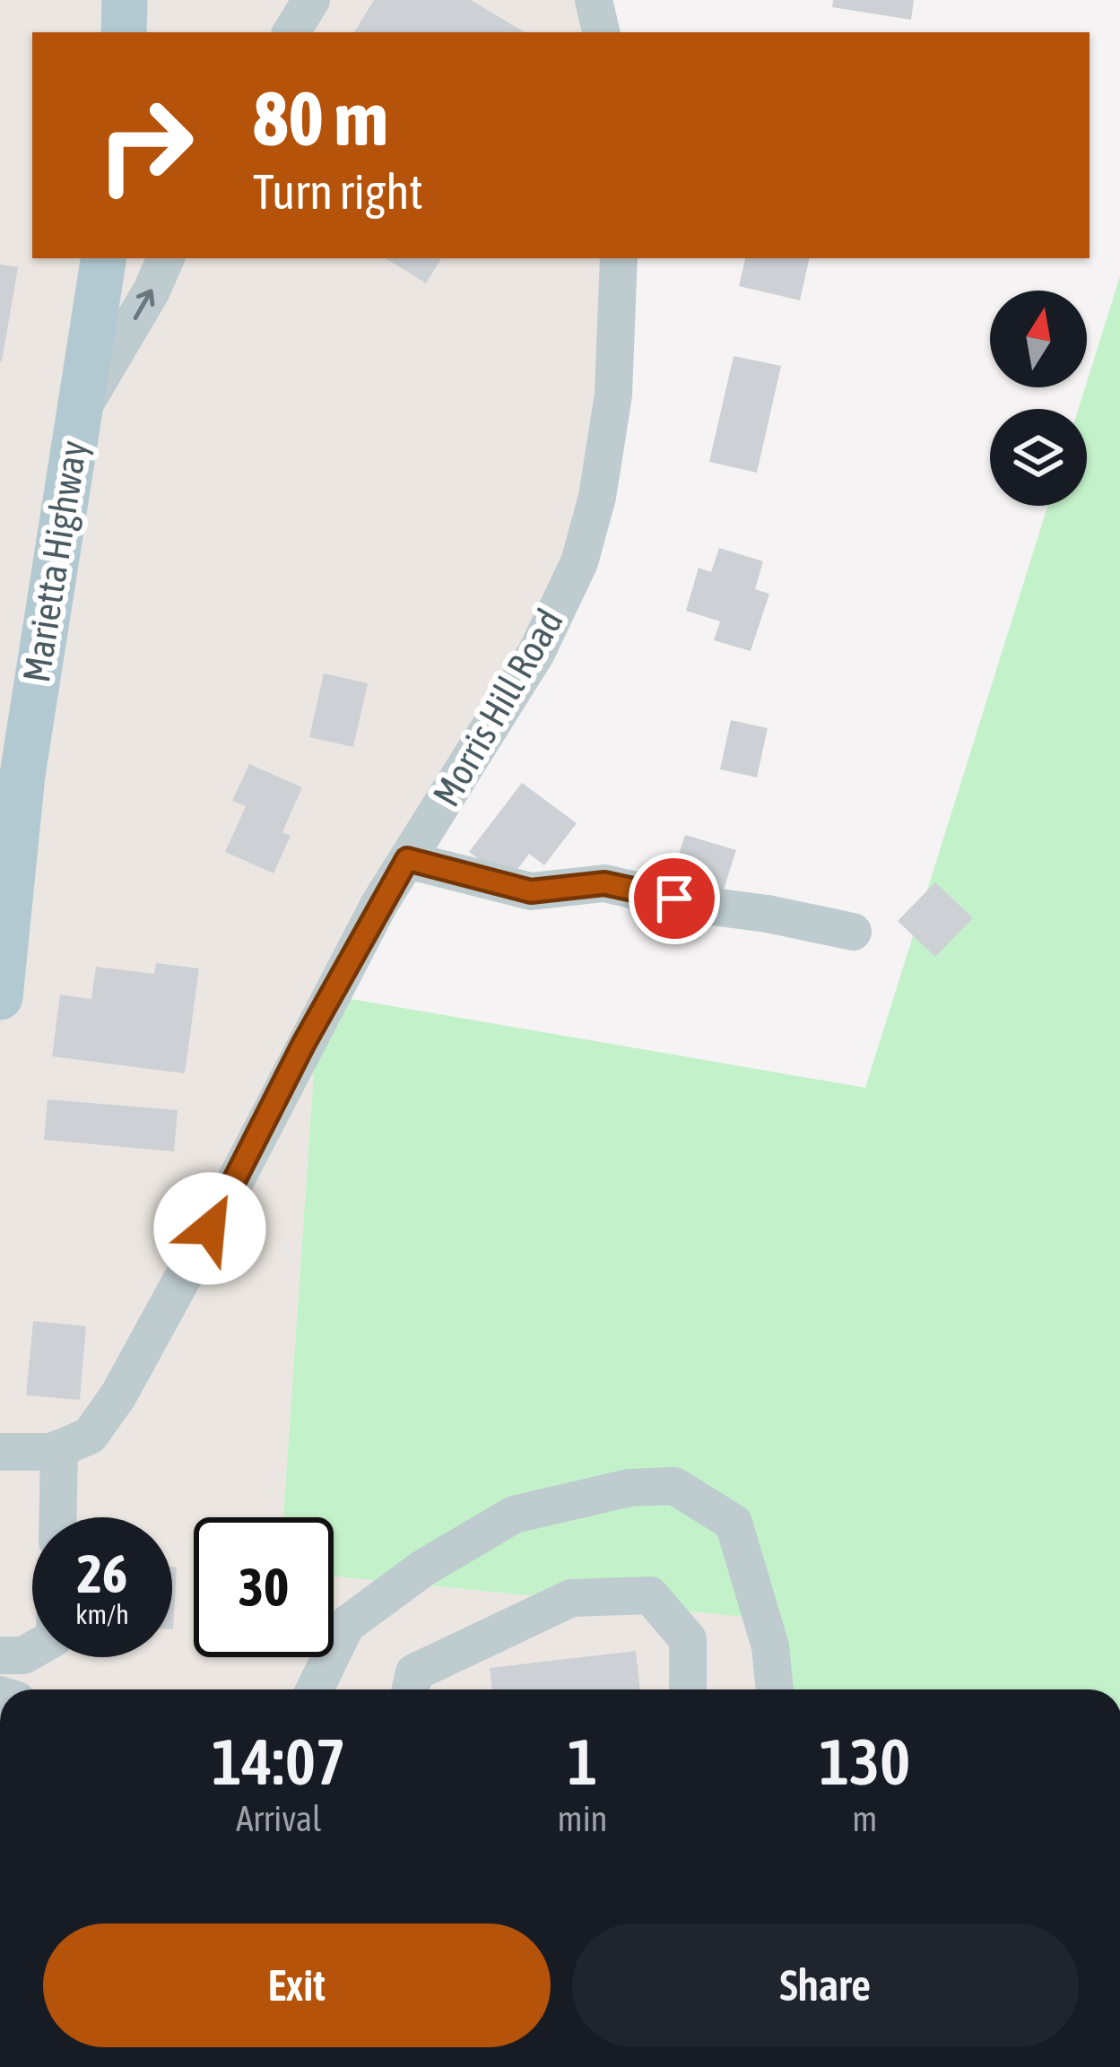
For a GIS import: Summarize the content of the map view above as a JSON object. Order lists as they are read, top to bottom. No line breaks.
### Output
{"streets":{"main road":["Marietta Highway"],"street":["Morris Hill Road"]},"north":"top","page":{"turn":["80 m","Turn right"],"speed":"26 km/h","limit":"30","eta":["14:07","Arrival","1","min","130","m"],"buttons":["Exit","Share"]}}
